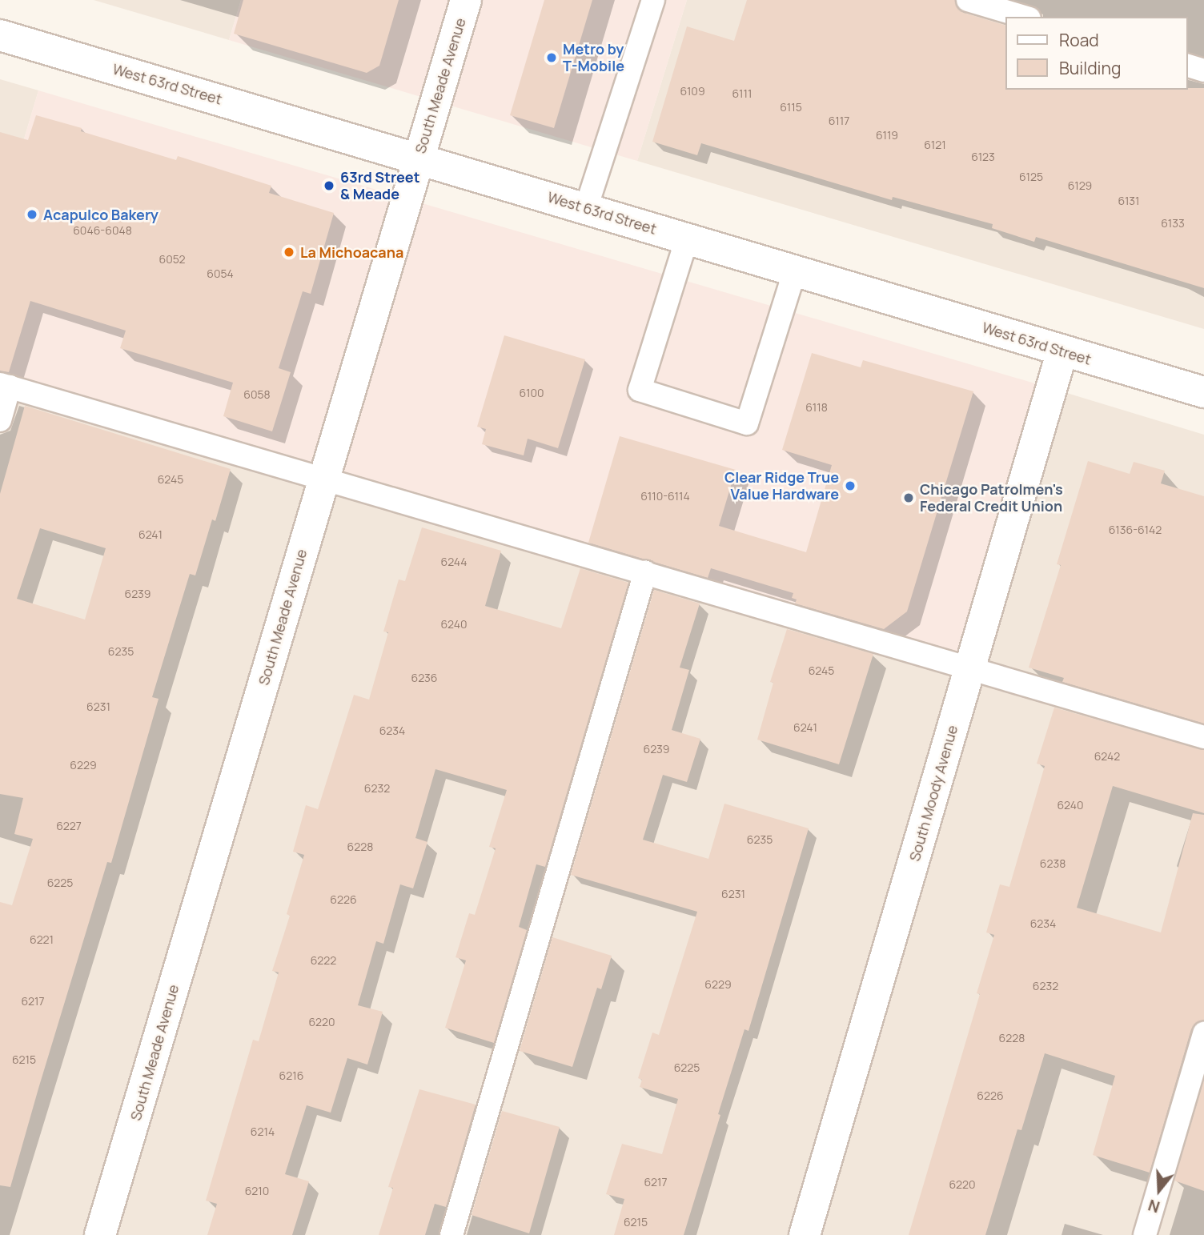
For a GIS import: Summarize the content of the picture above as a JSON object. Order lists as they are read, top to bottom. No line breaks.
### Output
{"streets":{"street":["West 63rd Street","South Meade Avenue","South Moody Avenue"]},"crossings":[["West 63rd Street","South Meade Avenue"],["West 63rd Street","South Moody Avenue"]],"places":["Metro by T-Mobile","63rd Street & Meade","Acapulco Bakery","La Michoacana","Clear Ridge True Value Hardware","Chicago Patrolmen's Federal Credit Union"],"house_numbers":["6109","6111","6115","6117","6119","6121","6123","6125","6129","6131","6133","6046-6048","6052","6054","6100","6058","6118","6245","6110-6114","6136-6142","6241","6244","6239","6240","6235","6245","6236","6231","6241","6234","6239","6242","6229","6232","6240","6227","6235","6228","6238","6225","6231","6226","6234","6221","6222","6229","6232","6217","6220","6228","6215","6225","6216","6226","6214","6217","6220","6210","6215"],"legend":["Road","Building"],"north":"bottom"}
